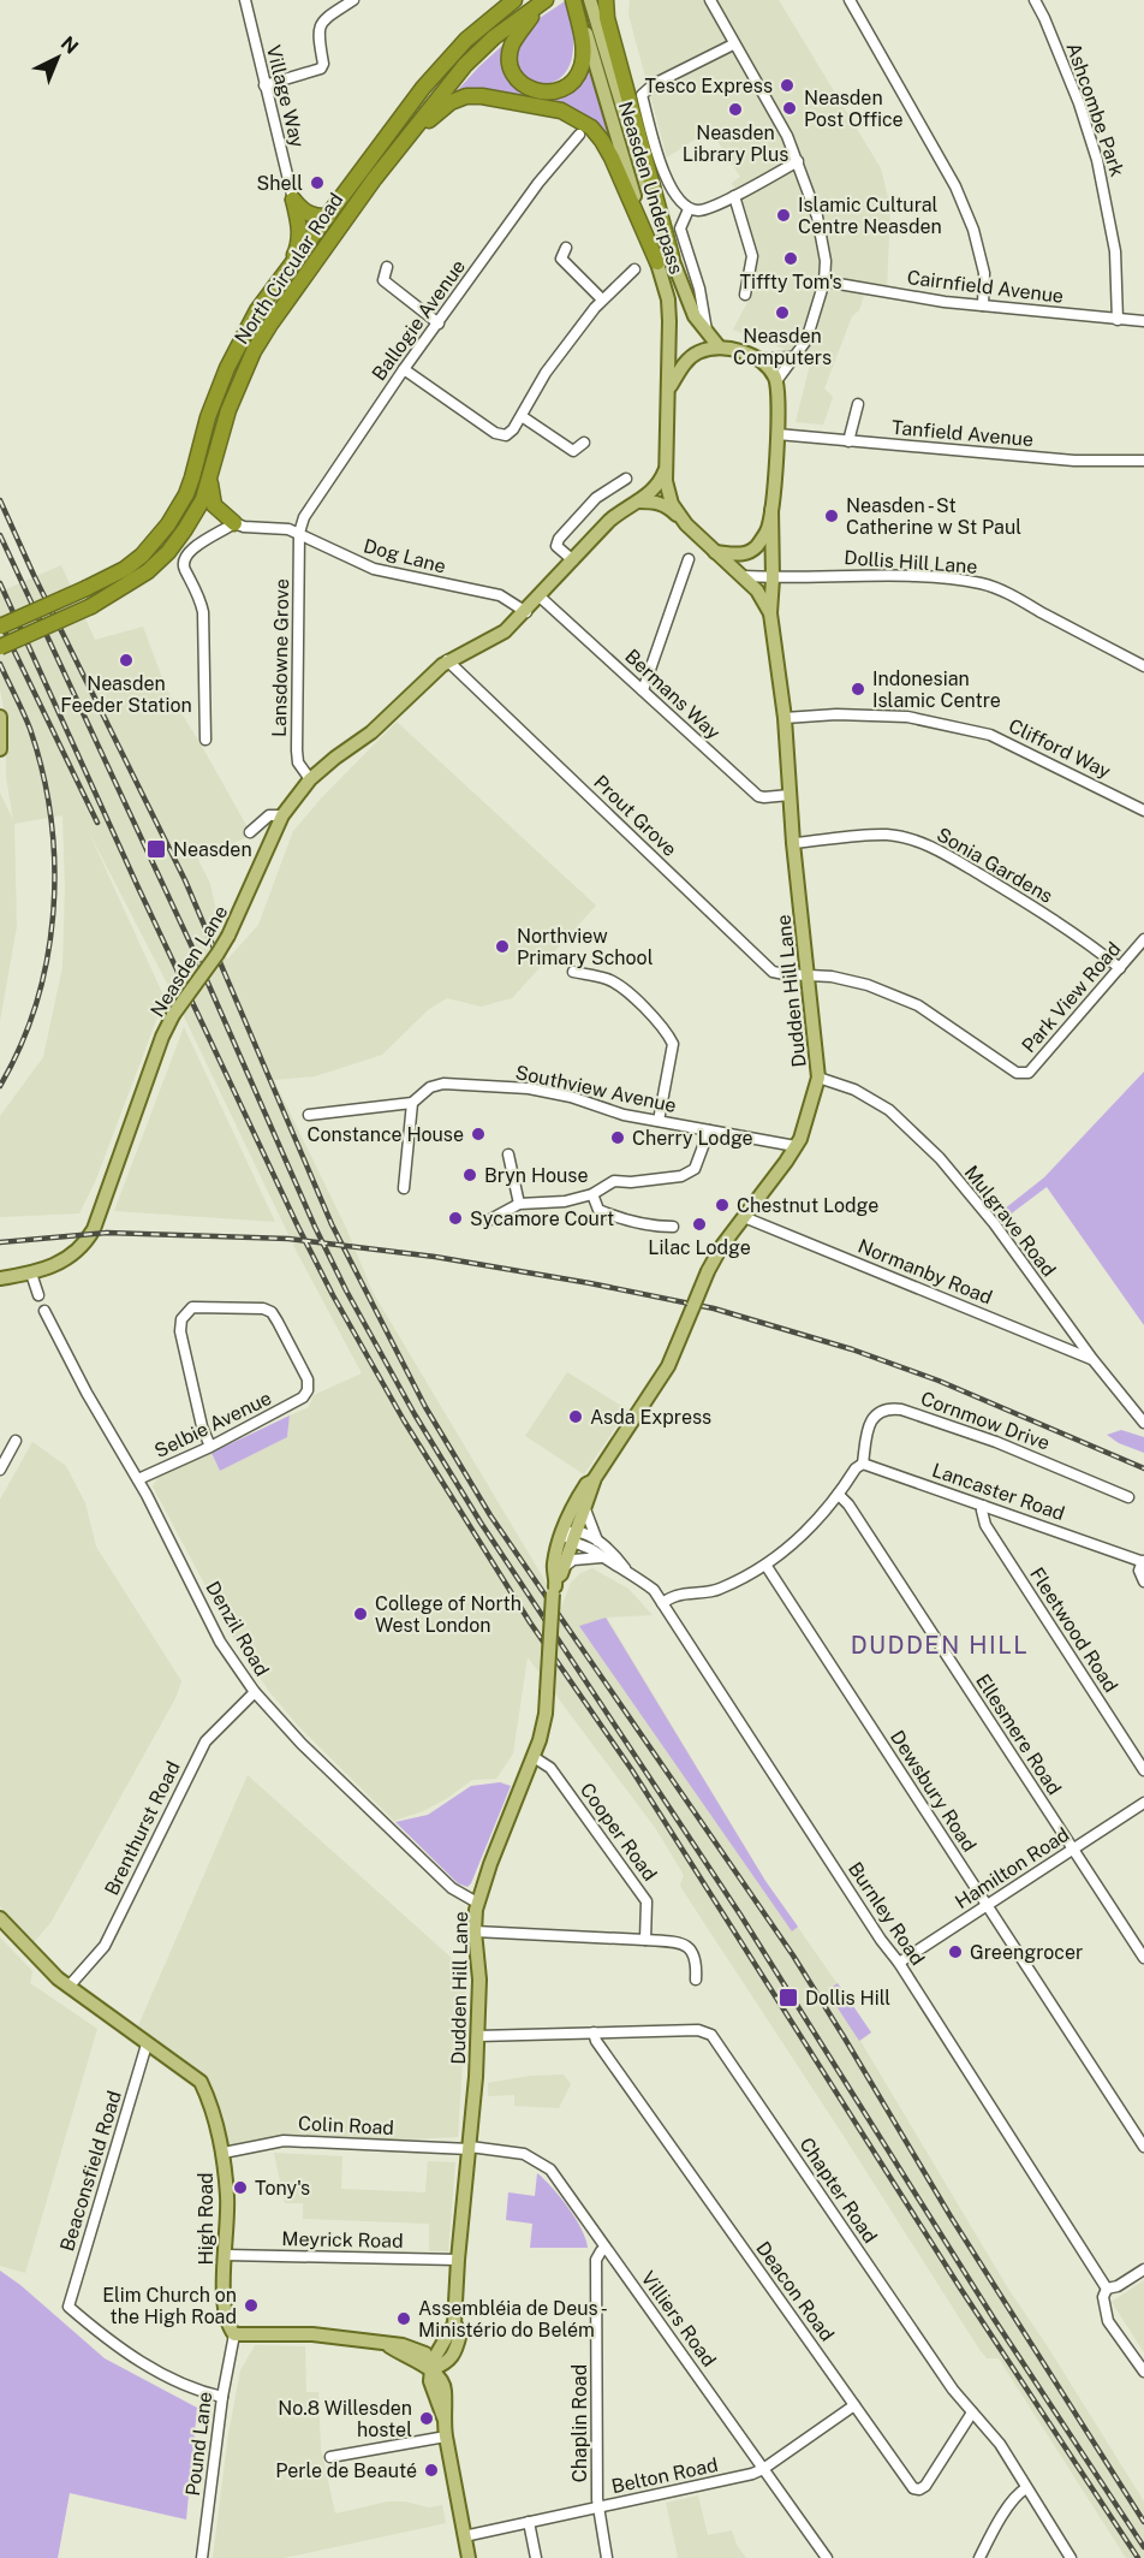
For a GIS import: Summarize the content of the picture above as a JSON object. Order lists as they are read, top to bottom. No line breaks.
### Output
{"streets":{"highway":["North Circular Road"],"main road":["Neasden Underpass","Neasden Lane","Dudden Hill Lane","High Road"],"street":["Village Way","Ashcombe Park","Cairnfield Avenue","Ballogie Avenue","Tanfield Avenue","Dog Lane","Dollis Hill Lane","Lansdowne Grove","Bermans Way","Clifford Way","Prout Grove","Sonia Gardens","Park View Road","Southview Avenue","Mulgrave Road","Normanby Road","Cornmow Drive","Selbie Avenue","Lancaster Road","Denzil Road","Fleetwood Road","Ellesmere Road","Dewsbury Road","Brenthurst Road","Cooper Road","Hamilton Road","Burnley Road","Colin Road","Beaconsfield Road","Chapter Road","Meyrick Road","Deacon Road","Villiers Road","Chaplin Road","Pound Lane","Belton Road"]},"crossings":[["Ashcombe Park","Cairnfield Avenue"],["Neasden Underpass","Neasden Lane"],["Neasden Underpass","Dudden Hill Lane"],["Ballogie Avenue","Dog Lane"],["Ballogie Avenue","Lansdowne Grove"],["Dog Lane","Lansdowne Grove"],["Dog Lane","Neasden Lane"],["Dollis Hill Lane","Dudden Hill Lane"],["Lansdowne Grove","Neasden Lane"],["Bermans Way","Neasden Lane"],["Bermans Way","Dudden Hill Lane"],["Clifford Way","Dudden Hill Lane"],["Prout Grove","Neasden Lane"],["Prout Grove","Dudden Hill Lane"],["Prout Grove","Park View Road"],["Sonia Gardens","Dudden Hill Lane"],["Sonia Gardens","Park View Road"],["Dudden Hill Lane","Southview Avenue"],["Dudden Hill Lane","Mulgrave Road"],["Dudden Hill Lane","Normanby Road"],["Dudden Hill Lane","Denzil Road"],["Dudden Hill Lane","Cooper Road"],["Dudden Hill Lane","Burnley Road"],["Dudden Hill Lane","Colin Road"],["Dudden Hill Lane","Chapter Road"],["Dudden Hill Lane","Meyrick Road"],["Dudden Hill Lane","Villiers Road"],["Mulgrave Road","Normanby Road"],["Cornmow Drive","Lancaster Road"],["Selbie Avenue","Denzil Road"],["Lancaster Road","Fleetwood Road"],["Denzil Road","Brenthurst Road"],["Ellesmere Road","Hamilton Road"],["Dewsbury Road","Hamilton Road"],["Brenthurst Road","High Road"],["Hamilton Road","Burnley Road"],["Colin Road","High Road"],["Colin Road","Villiers Road"],["Beaconsfield Road","High Road"],["Beaconsfield Road","Pound Lane"],["Chapter Road","Deacon Road"],["High Road","Meyrick Road"],["High Road","Pound Lane"],["Deacon Road","Belton Road"],["Villiers Road","Chaplin Road"],["Villiers Road","Belton Road"],["Chaplin Road","Belton Road"]],"districts":["DUDDEN HILL"],"places":{"other":["Tesco Express","Neasden Post Office","Neasden Library Plus","Shell","Islamic Cultural Centre Neasden","Tiffty Tom's","Neasden Computers","Neasden - St Catherine w St Paul","Neasden Feeder Station","Indonesian Islamic Centre","Northview Primary School","Constance House","Cherry Lodge","Bryn House","Chestnut Lodge","Sycamore Court","Lilac Lodge","Asda Express","College of North West London","Greengrocer","Tony's","Elim Church on the High Road","Assembléia de Deus - Ministério do Belém","No.8 Willesden hostel","Perle de Beauté"],"transit":["Neasden","Dollis Hill"]},"north":"top right"}
